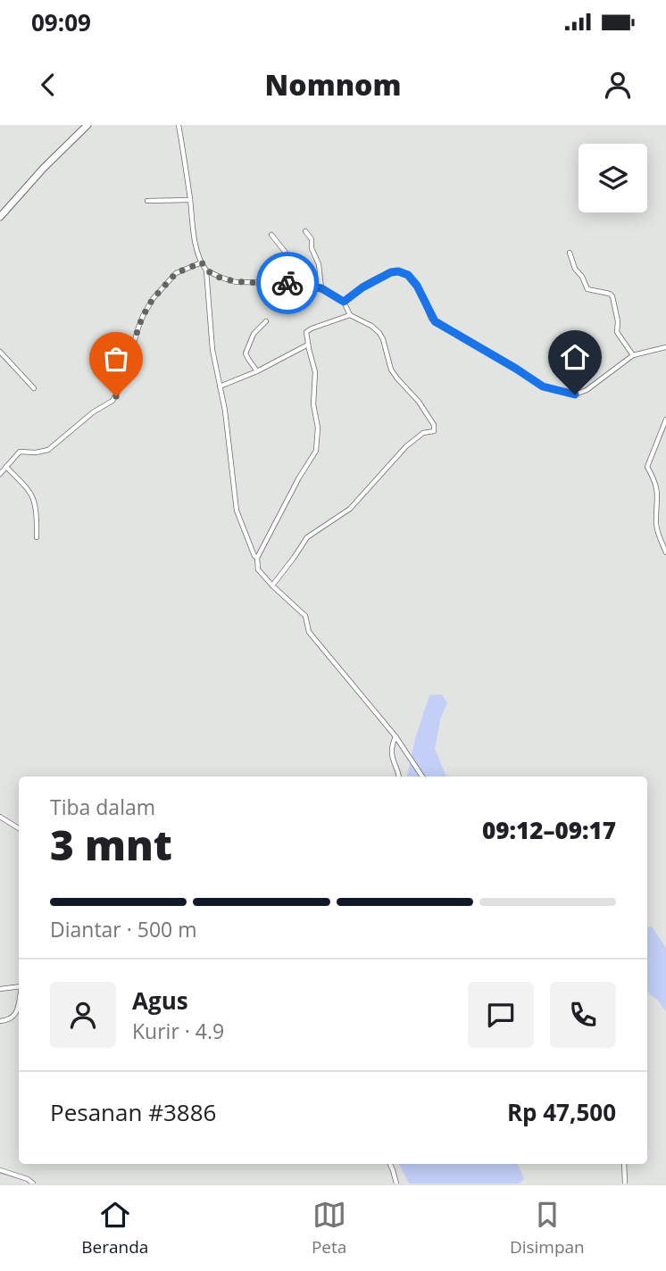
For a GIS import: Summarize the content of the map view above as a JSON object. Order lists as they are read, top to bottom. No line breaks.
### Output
{"page":{"status":"09:09","header":"Nomnom","heading":["3 mnt","Tiba dalam","09:12–09:17"],"panel":["Agus","Kurir · 4.9","Pesanan #3886","Rp 47,500"],"bar":"Diantar · 500 m","tabs":["Beranda","Peta","Disimpan"]}}
